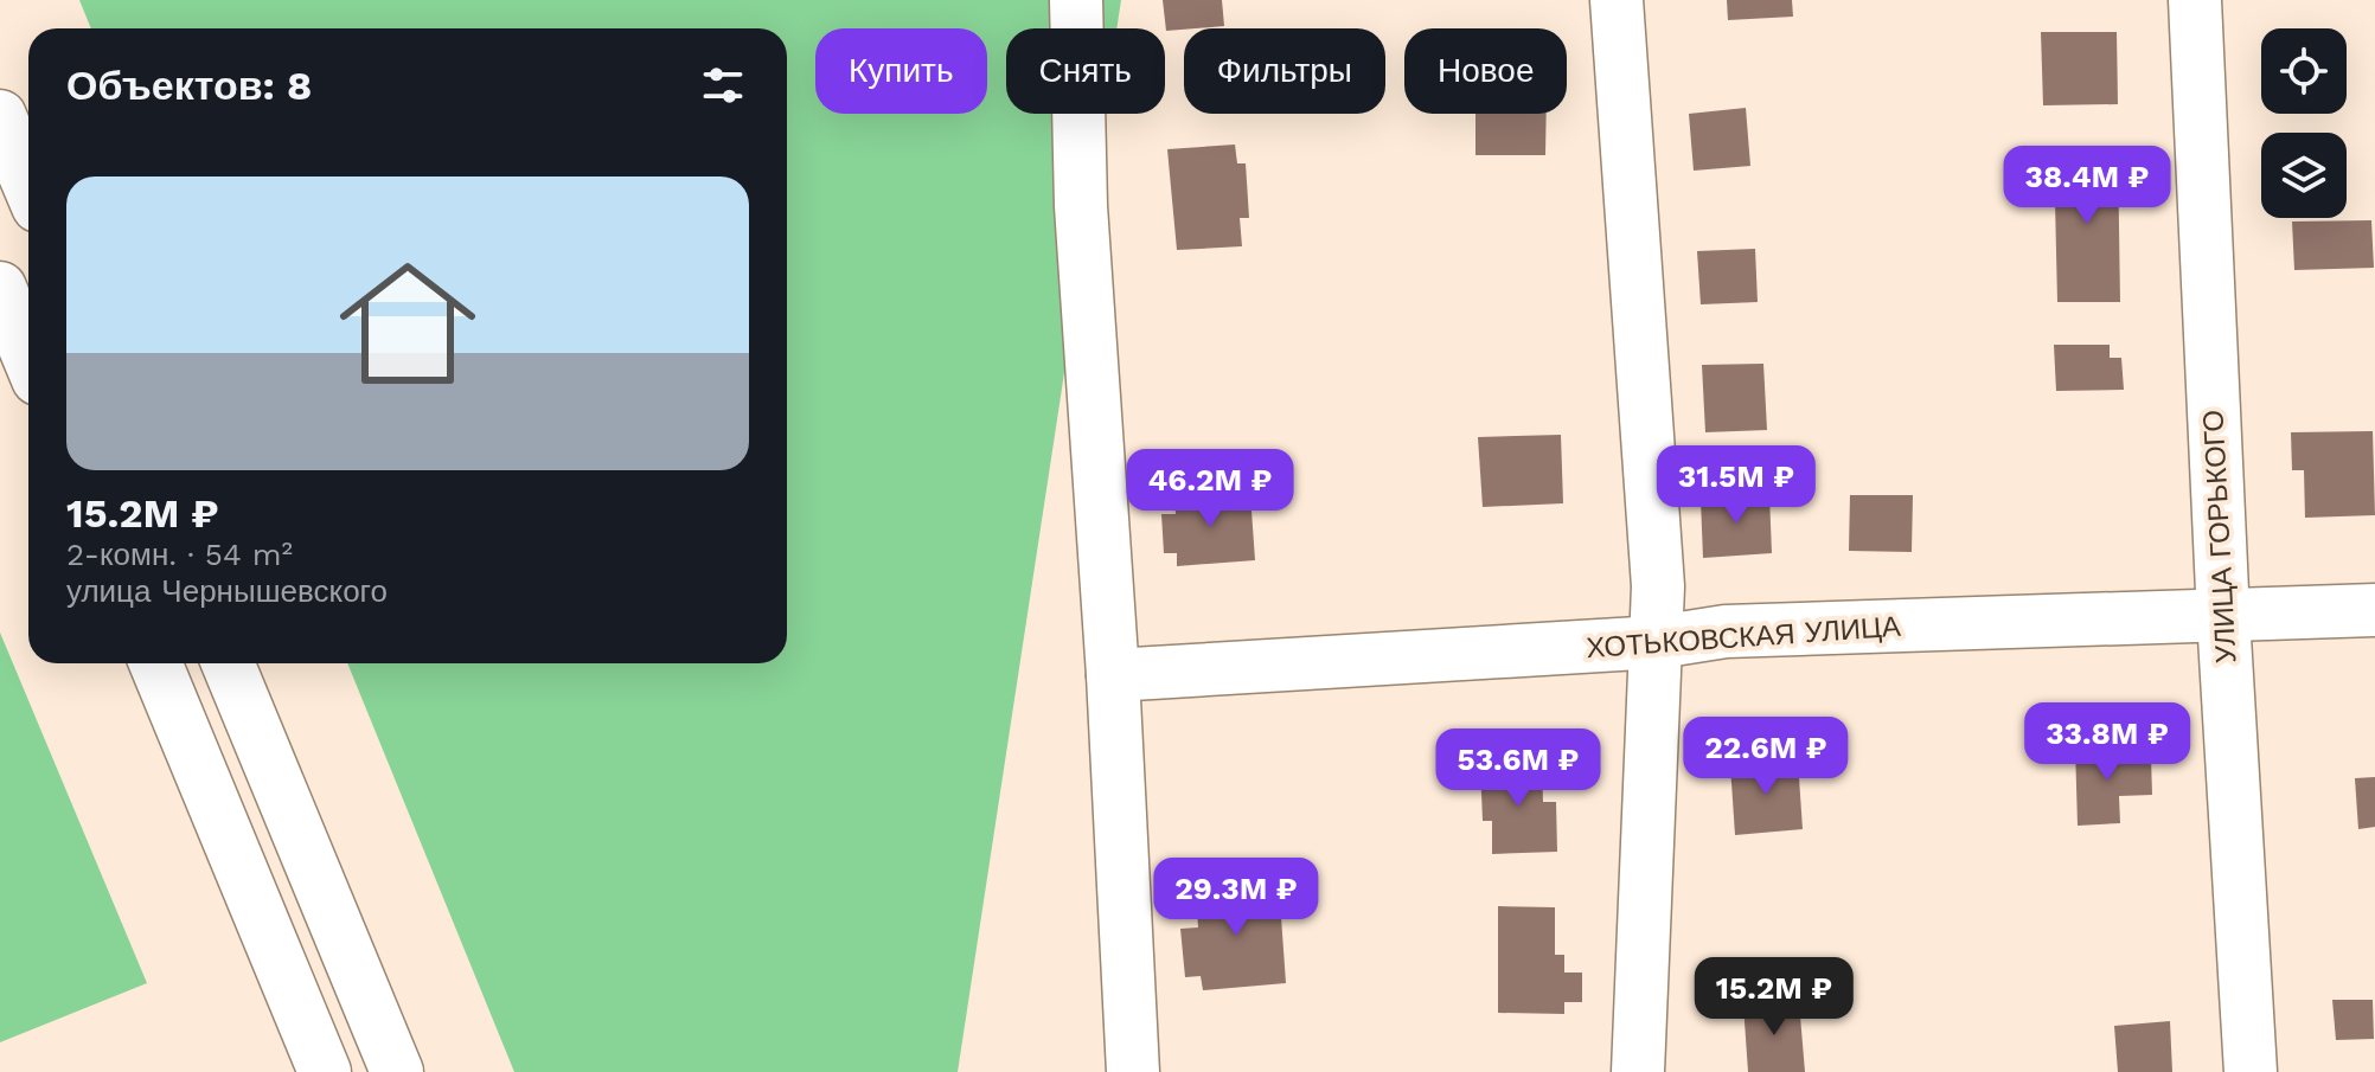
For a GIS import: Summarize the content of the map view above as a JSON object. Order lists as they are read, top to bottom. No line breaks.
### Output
{"streets":{"street":["УЛИЦА ГОРЬКОГО","ХОТЬКОВСКАЯ УЛИЦА"]},"crossings":[["УЛИЦА ГОРЬКОГО","ХОТЬКОВСКАЯ УЛИЦА"]],"page":{"chip":["Купить","Снять","Фильтры","Новое"],"heading":"Объектов: 8","list":[{"name":"15.2M ₽","note":"2-комн. · 54 m² · улица Чернышевского"}],"price":["38.4M ₽","31.5M ₽","46.2M ₽","33.8M ₽","22.6M ₽","53.6M ₽","29.3M ₽","15.2M ₽"]}}
